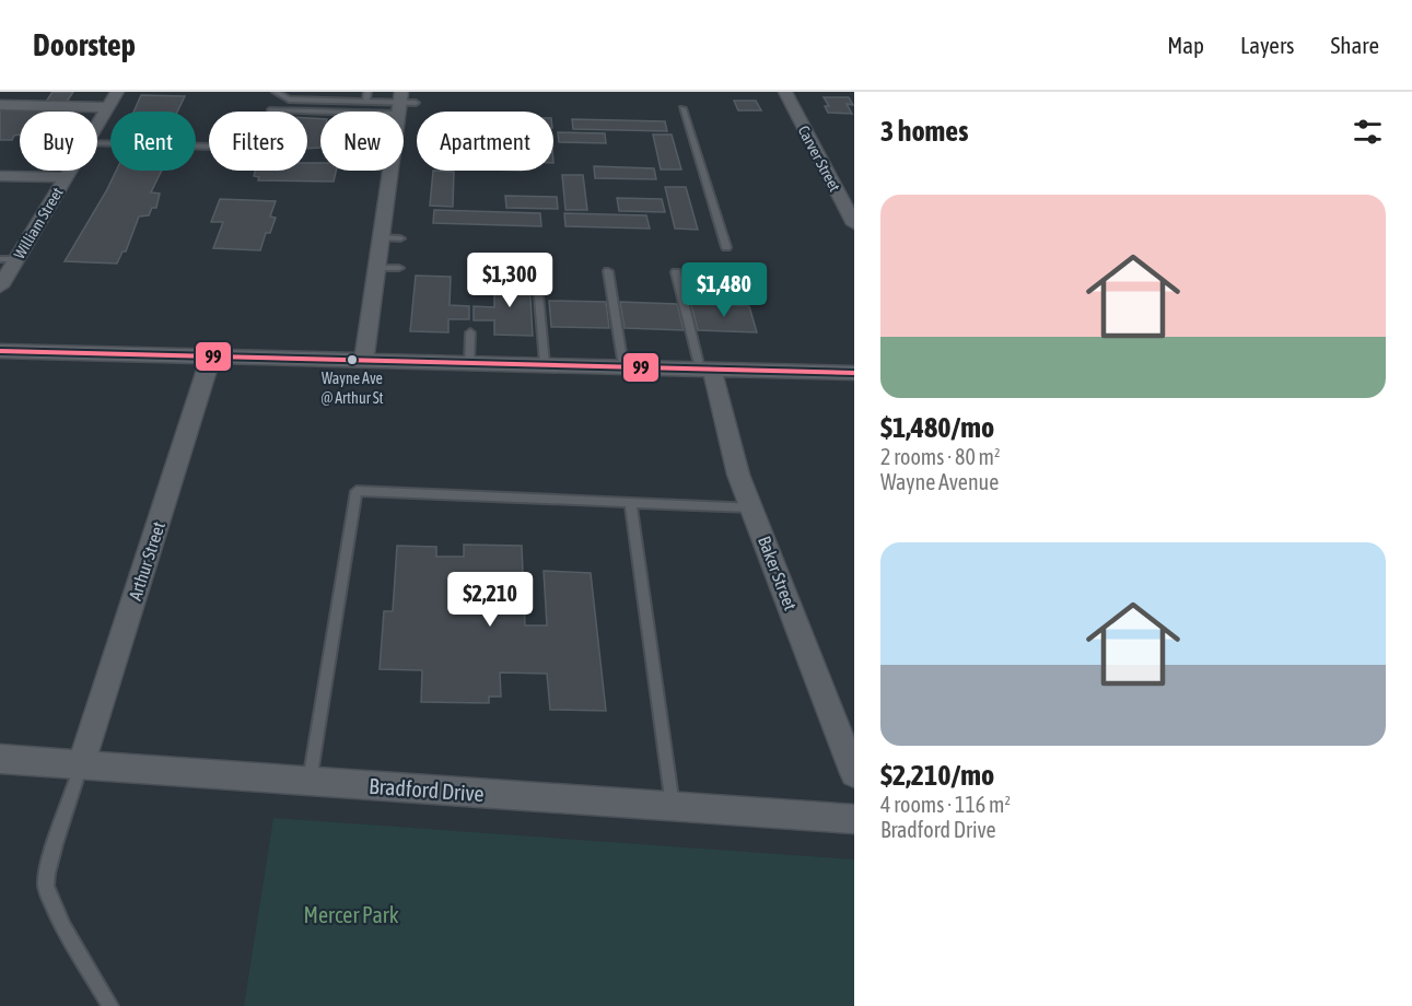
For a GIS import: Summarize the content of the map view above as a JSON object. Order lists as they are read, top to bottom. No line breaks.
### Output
{"streets":{"street":["Carver Street","William Street","Arthur Street","Baker Street","Bradford Drive"]},"crossings":[["Arthur Street","Bradford Drive"]],"parks":["Mercer Park"],"places":["Wayne Ave @ Arthur St"],"lines":["transit line 99"],"page":{"header":"Doorstep","nav":["Map","Layers","Share"],"heading":"3 homes","chip":["Buy","Rent","Filters","New","Apartment"],"list":[{"name":"$1,480/mo","note":"2 rooms · 80 m² · Wayne Avenue"},{"name":"$2,210/mo","note":"4 rooms · 116 m² · Bradford Drive"}],"price":["$1,300","$1,480","$2,210"]}}
